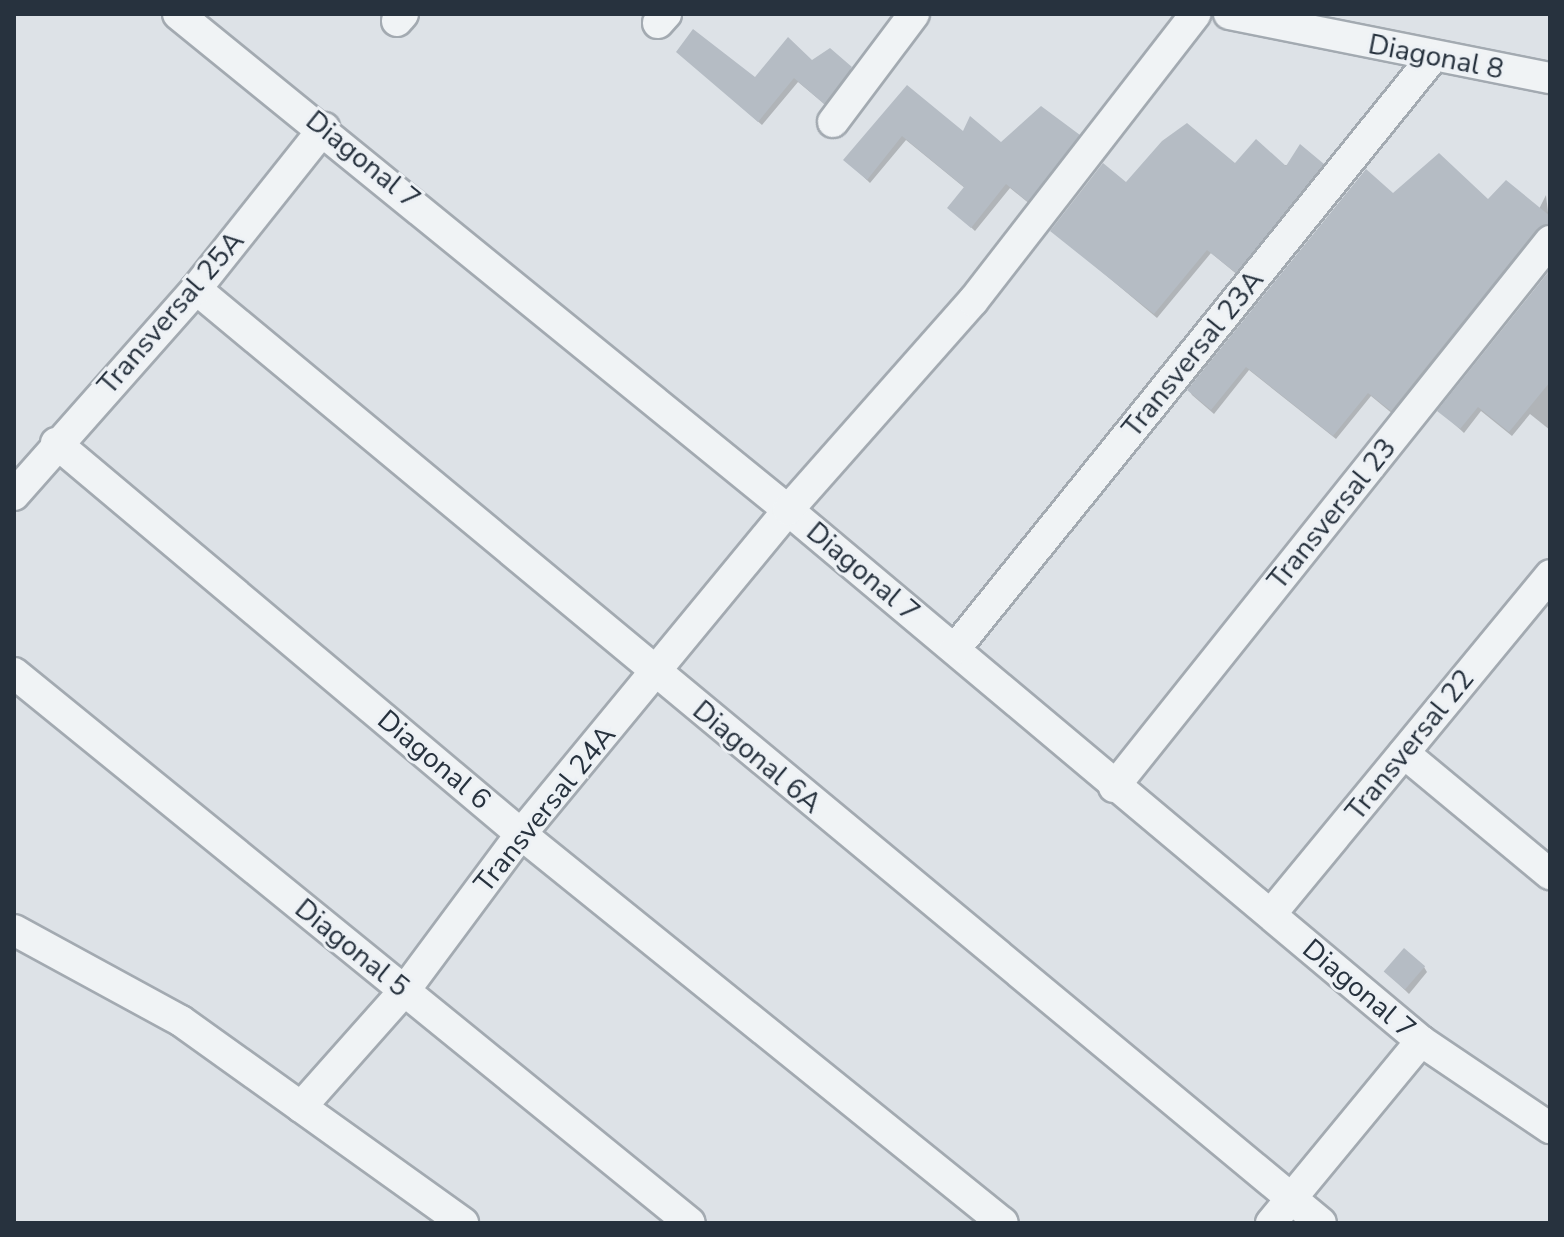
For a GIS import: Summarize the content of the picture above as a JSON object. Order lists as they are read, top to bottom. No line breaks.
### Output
{"streets":{"street":["Diagonal 8","Diagonal 7","Transversal 25A","Transversal 23A","Transversal 23","Transversal 22","Diagonal 6A","Diagonal 6","Transversal 24A","Diagonal 5"]},"crossings":[["Diagonal 8","Transversal 23A"],["Diagonal 7","Transversal 25A"],["Diagonal 7","Transversal 23A"],["Diagonal 7","Transversal 23"],["Diagonal 7","Transversal 22"],["Diagonal 7","Transversal 24A"],["Transversal 25A","Diagonal 6A"],["Transversal 25A","Diagonal 6"],["Diagonal 6A","Transversal 24A"],["Diagonal 6","Transversal 24A"],["Transversal 24A","Diagonal 5"]]}
